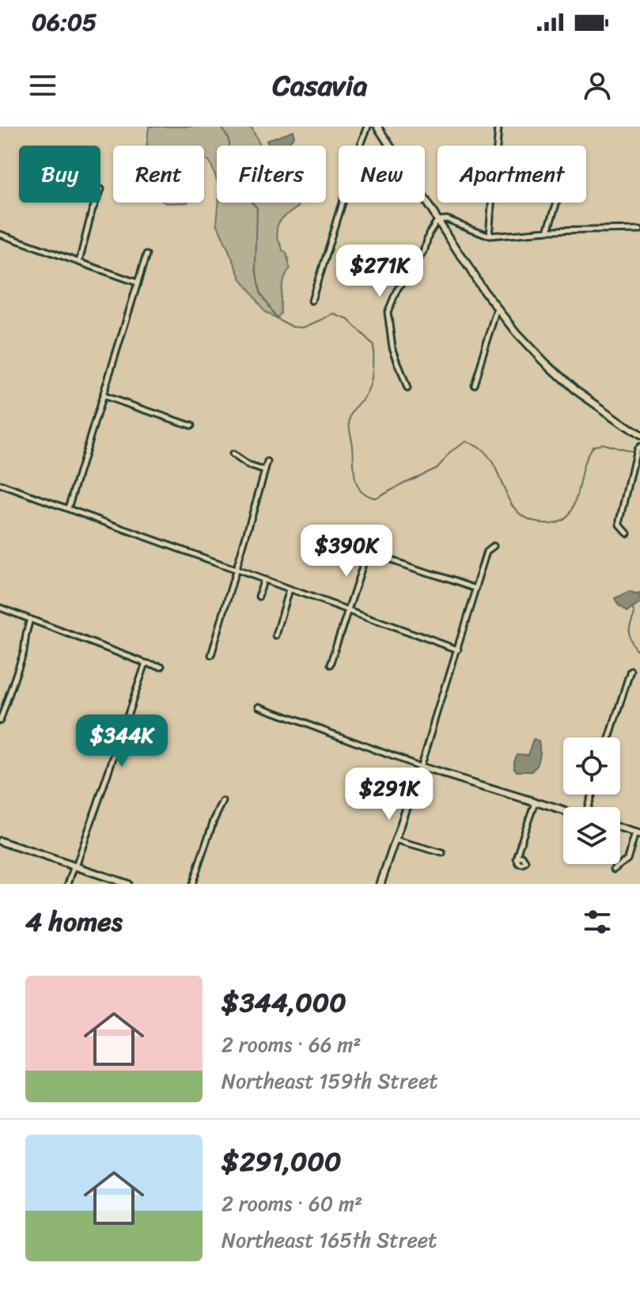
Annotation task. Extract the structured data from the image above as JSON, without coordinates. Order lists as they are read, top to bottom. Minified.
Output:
{"page":{"status":"06:05","header":"Casavia","chip":["Buy","Rent","Filters","New","Apartment"],"price":["$271K","$390K","$344K","$291K"],"heading":"4 homes","list":[{"name":"$344,000","note":"2 rooms · 66 m² · Northeast 159th Street"},{"name":"$291,000","note":"2 rooms · 60 m² · Northeast 165th Street"}]}}
